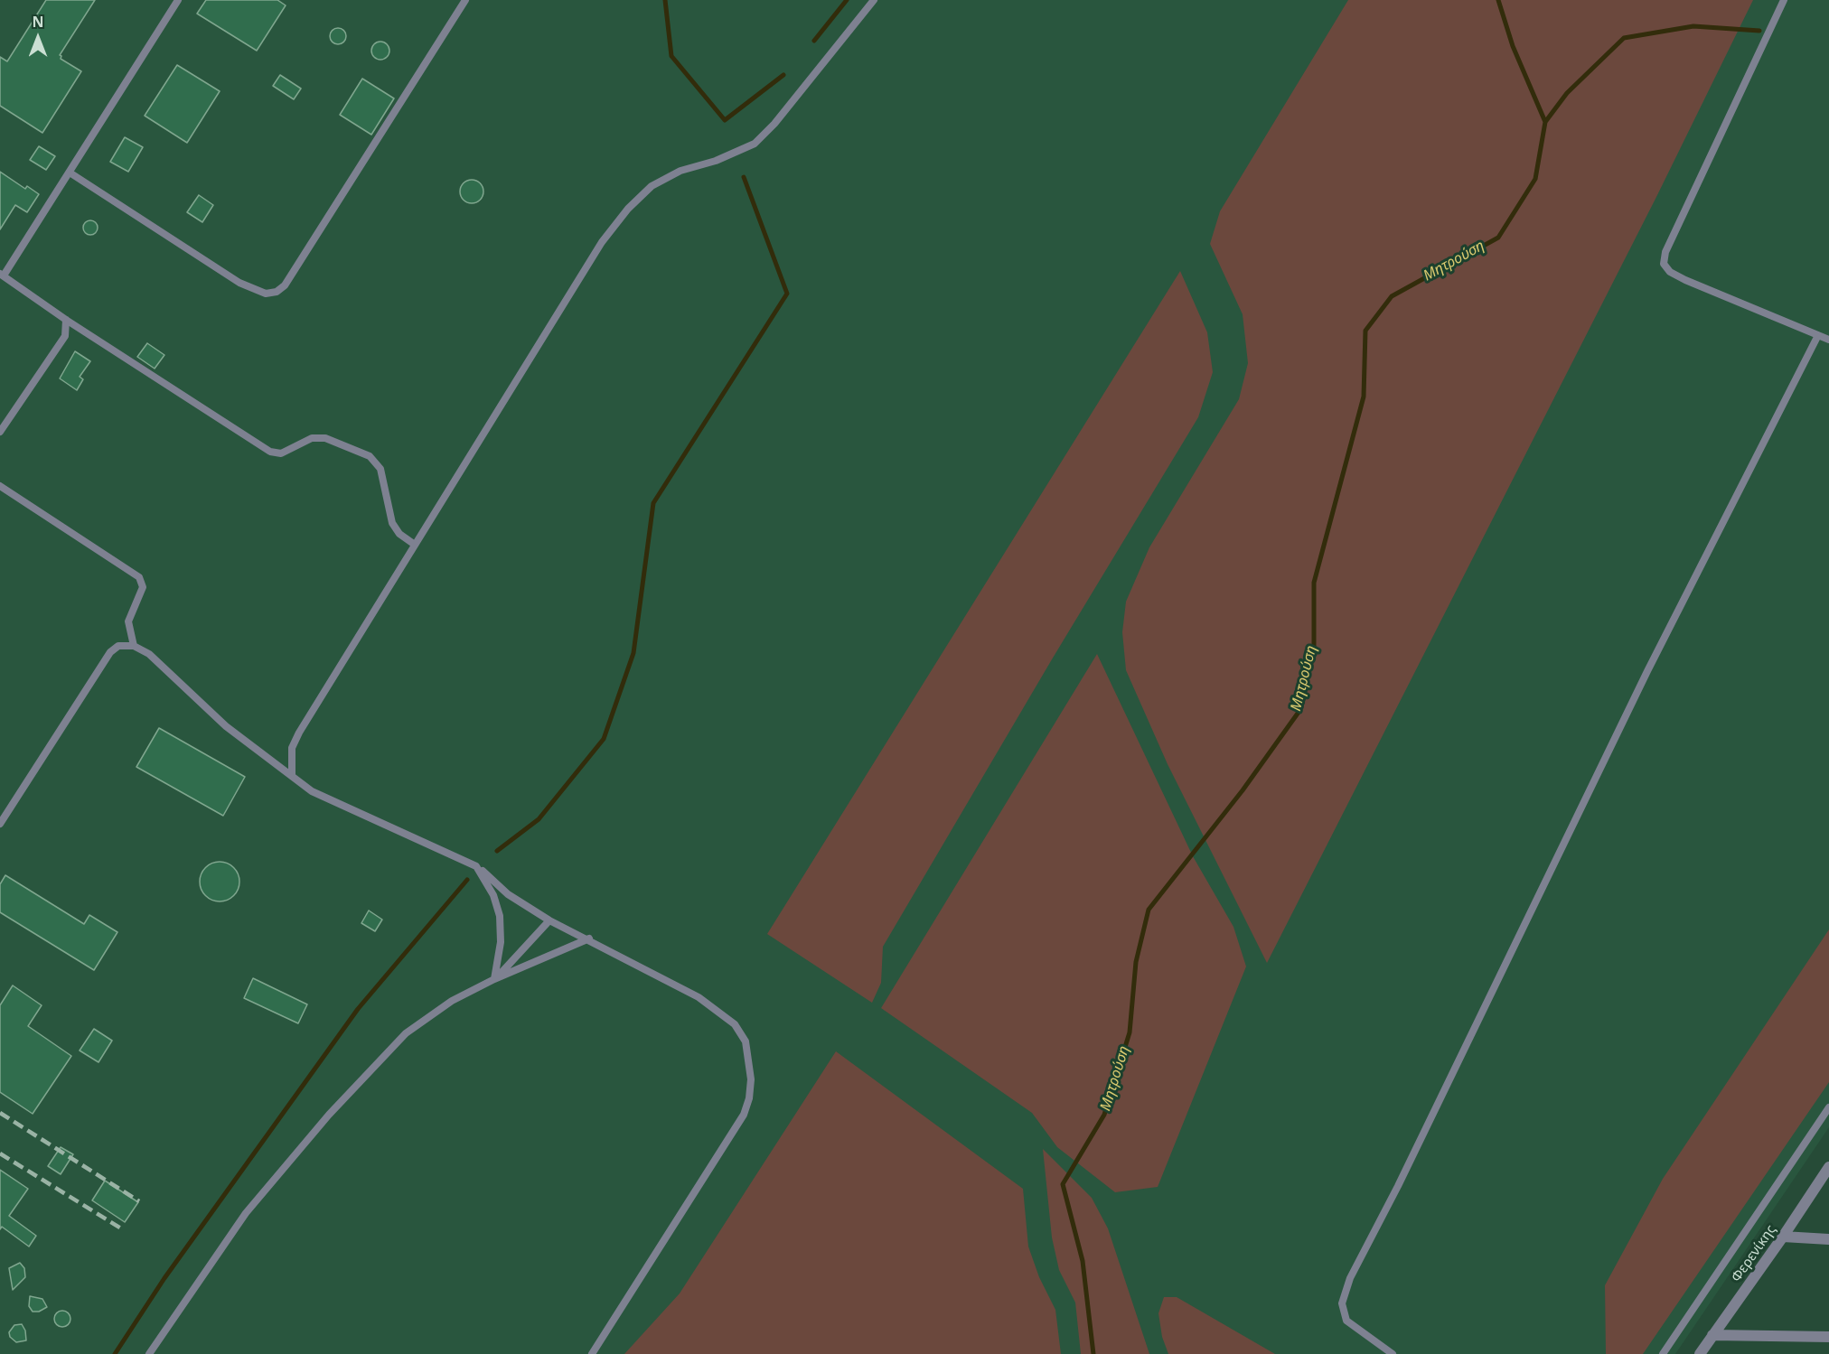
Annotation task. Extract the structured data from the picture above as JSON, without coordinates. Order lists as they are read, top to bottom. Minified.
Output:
{"streets":{"street":["Φερενίκης"]},"water":["Μητρούση"],"north":"top"}
